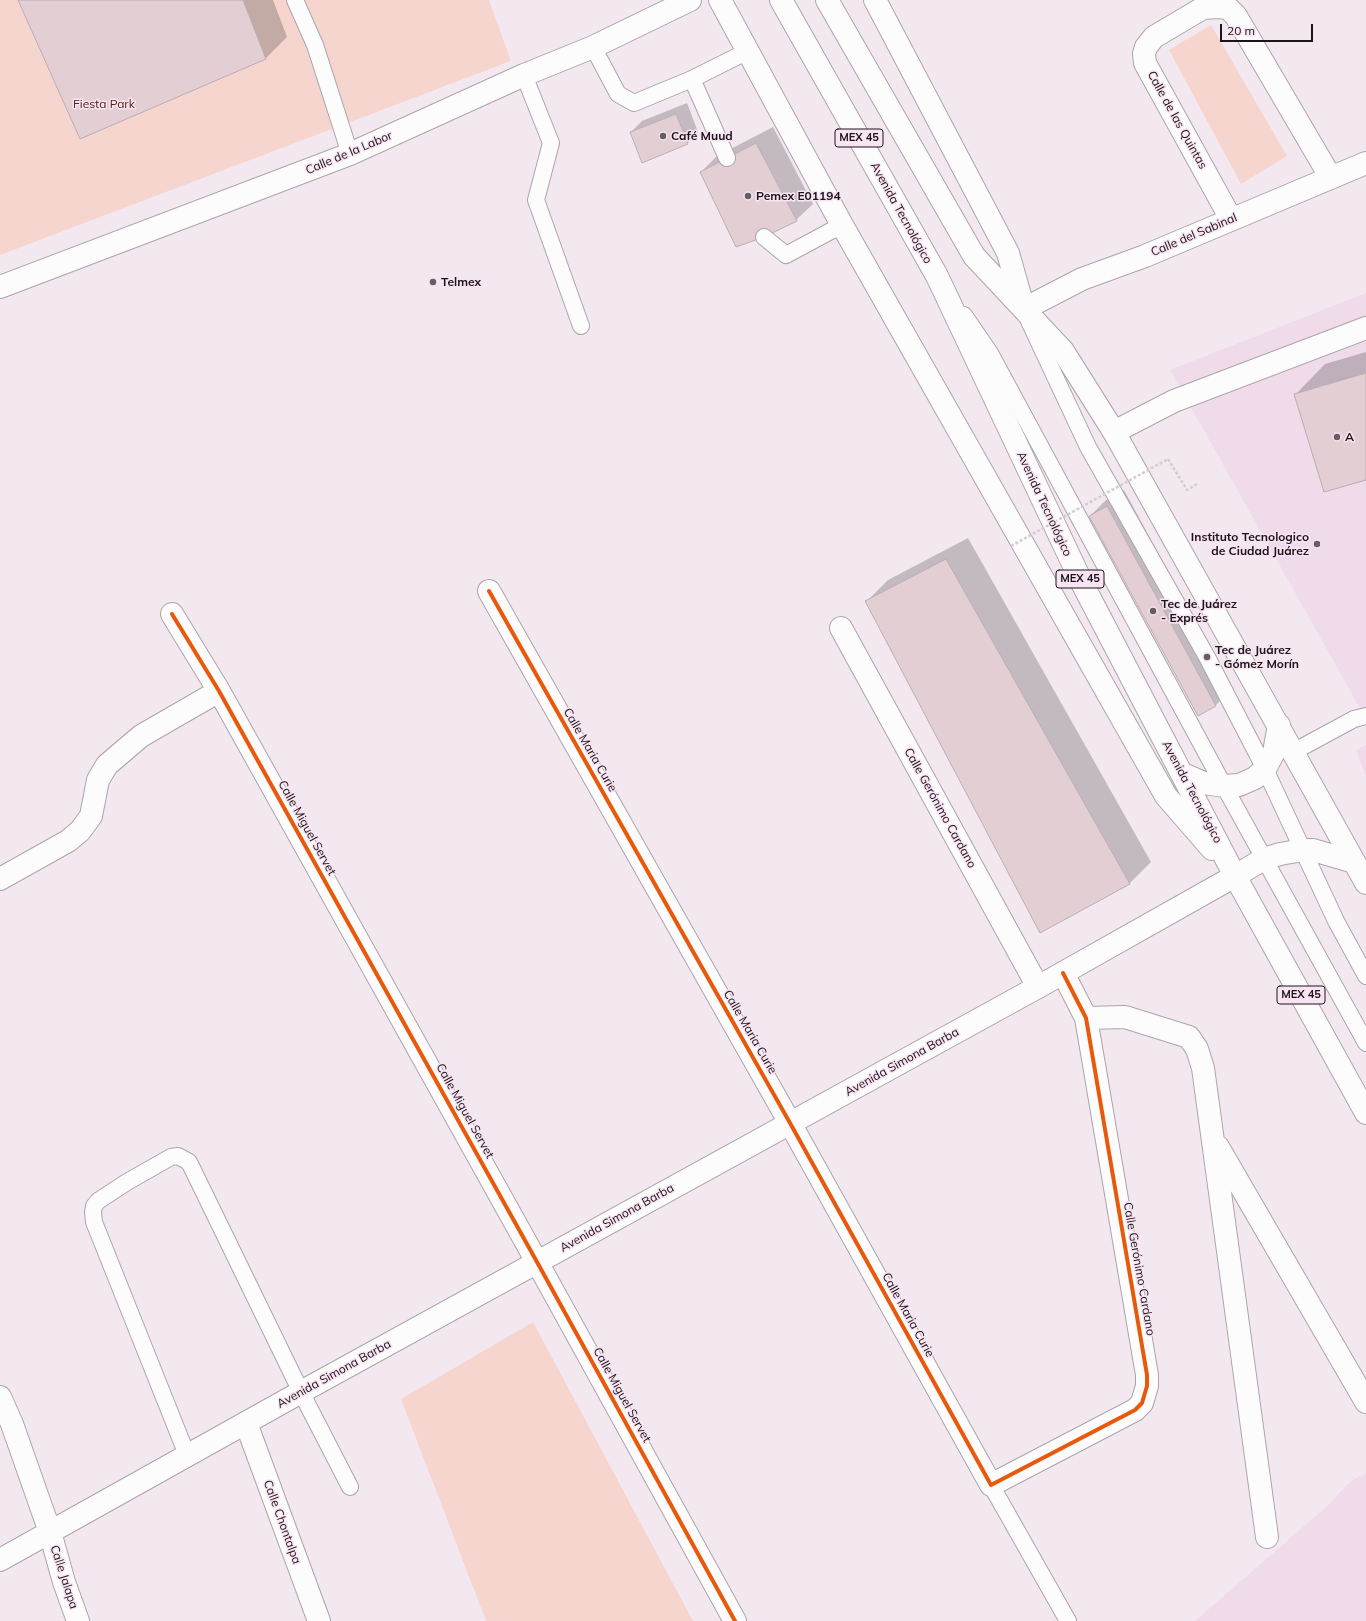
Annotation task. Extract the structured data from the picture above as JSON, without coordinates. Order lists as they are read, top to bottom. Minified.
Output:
{"streets":{"street":["Calle de las Quintas","MEX 45","Calle de la Labor","Avenida Tecnológico","Calle del Sabinal","Calle Maria Curie","Calle Gerónimo Cardano","Calle Miguel Servet","Avenida Simona Barba","Calle Chontalpa","Calle Jalapa"]},"crossings":[["Calle de las Quintas","Calle del Sabinal"],["MEX 45","Calle del Sabinal"],["MEX 45","Avenida Simona Barba"],["Avenida Tecnológico","Avenida Simona Barba"],["Calle Maria Curie","Calle Gerónimo Cardano"],["Calle Maria Curie","Avenida Simona Barba"],["Calle Gerónimo Cardano","Avenida Simona Barba"],["Calle Miguel Servet","Avenida Simona Barba"],["Avenida Simona Barba","Calle Chontalpa"],["Avenida Simona Barba","Calle Jalapa"]],"parks":["Fiesta Park"],"places":["Café Muud","Pemex E01194","Telmex","A","Instituto Tecnologico de Ciudad Juárez","Tec de Juárez - Exprés","Tec de Juárez - Gómez Morín"],"scale_bar":"20 m"}
